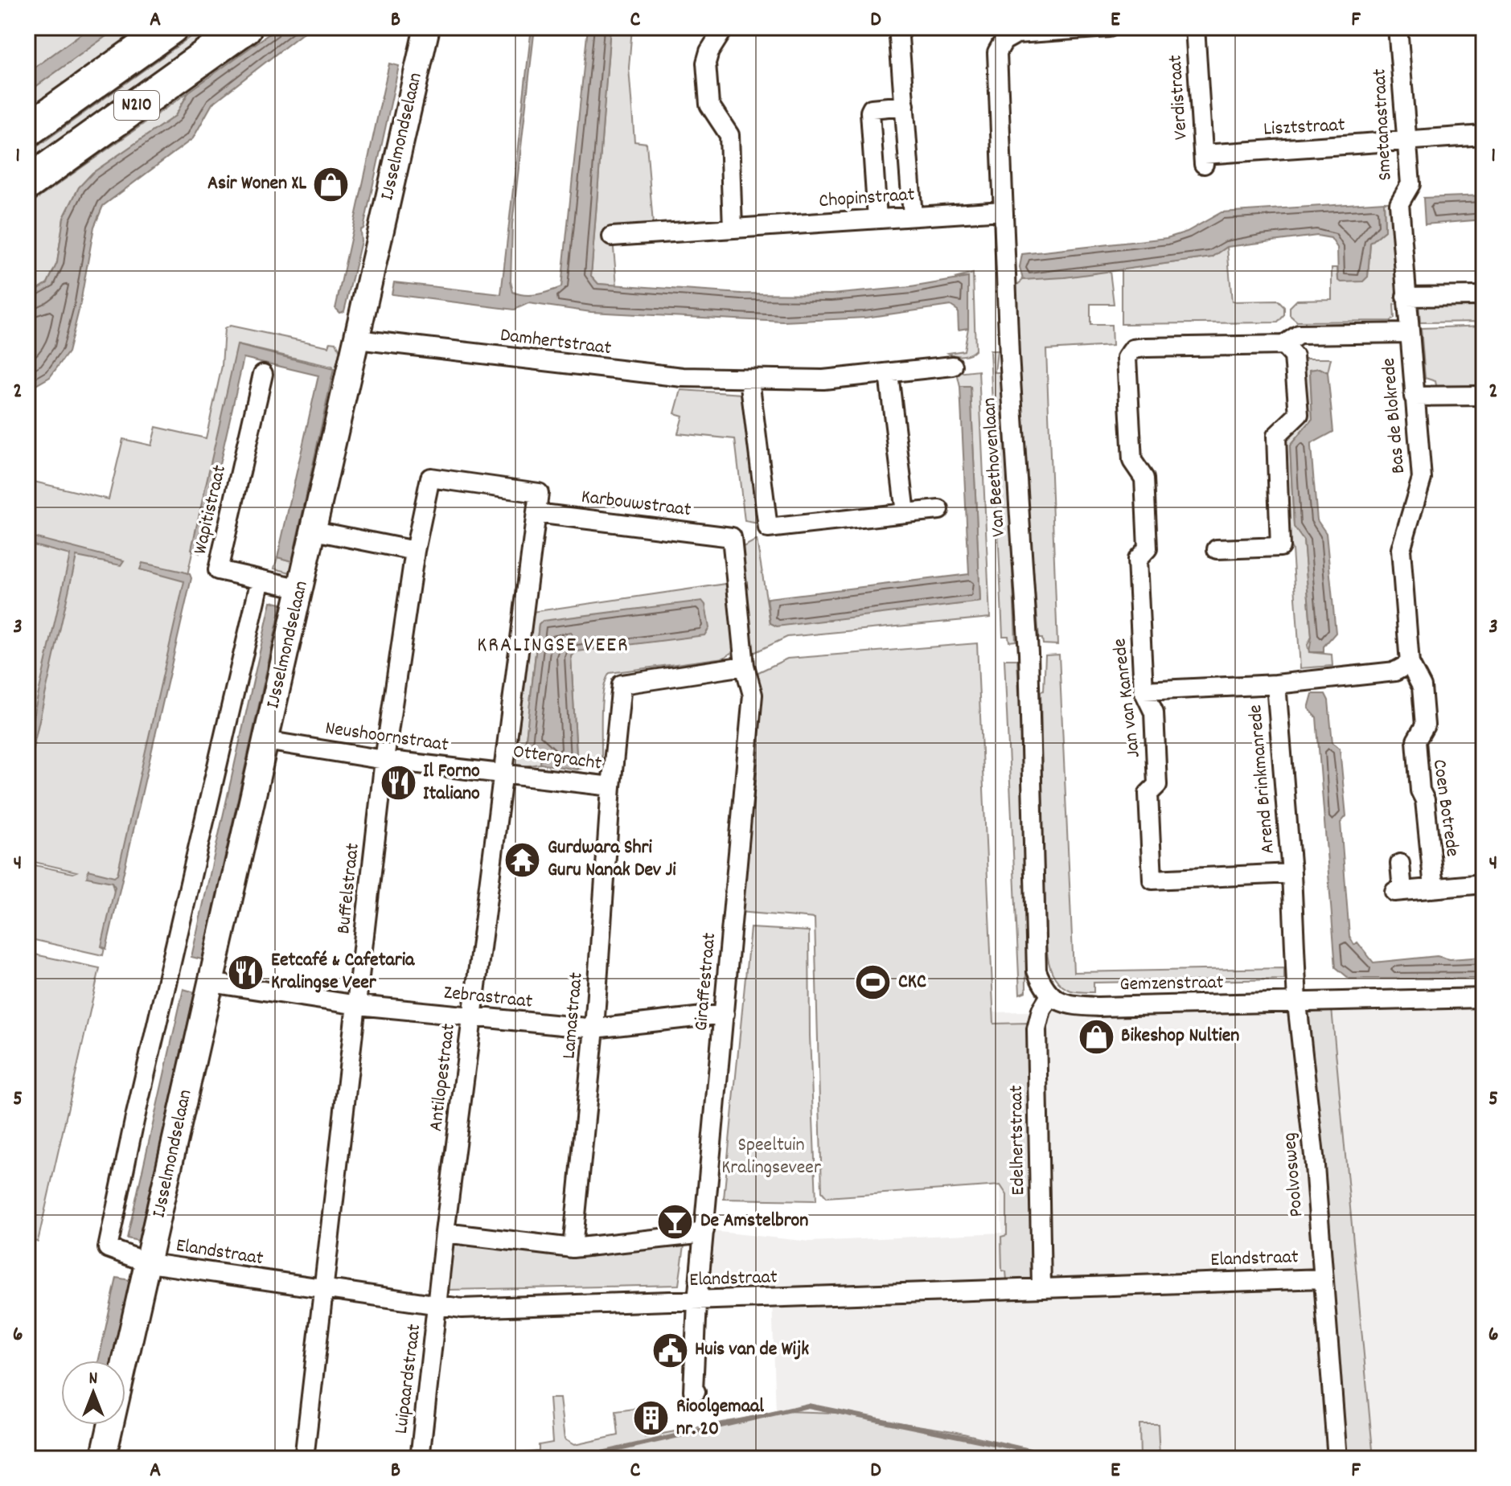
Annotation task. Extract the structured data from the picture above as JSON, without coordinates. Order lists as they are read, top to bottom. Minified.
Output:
{"streets":{"highway":["N210"],"street":["Verdistraat","Smetanastraat","Lisztstraat","IJsselmondselaan","Chopinstraat","Damhertstraat","Bas de Blokrede","Van Beethovenlaan","Karbouwstraat","Wapitistraat","Jan van Kanrede","Neushoornstraat","Ottergracht","Arend Brinkmanrede","Coen Botrede","Buffelstraat","Giraffestraat","Gemzenstraat","Zebrastraat","Lamastraat","Antilopestraat","Edelhertstraat","Poolvosweg","Elandstraat","Luipaardstraat"]},"crossings":[["Verdistraat","Lisztstraat"],["Smetanastraat","Lisztstraat"],["Smetanastraat","Bas de Blokrede"],["Smetanastraat","Jan van Kanrede"],["IJsselmondselaan","Damhertstraat"],["IJsselmondselaan","Wapitistraat"],["IJsselmondselaan","Neushoornstraat"],["IJsselmondselaan","Zebrastraat"],["IJsselmondselaan","Elandstraat"],["Chopinstraat","Van Beethovenlaan"],["Bas de Blokrede","Jan van Kanrede"],["Bas de Blokrede","Coen Botrede"],["Van Beethovenlaan","Gemzenstraat"],["Van Beethovenlaan","Edelhertstraat"],["Karbouwstraat","Ottergracht"],["Karbouwstraat","Buffelstraat"],["Karbouwstraat","Giraffestraat"],["Jan van Kanrede","Arend Brinkmanrede"],["Neushoornstraat","Ottergracht"],["Neushoornstraat","Buffelstraat"],["Neushoornstraat","Antilopestraat"],["Ottergracht","Buffelstraat"],["Ottergracht","Giraffestraat"],["Ottergracht","Lamastraat"],["Ottergracht","Antilopestraat"],["Arend Brinkmanrede","Gemzenstraat"],["Arend Brinkmanrede","Poolvosweg"],["Buffelstraat","Zebrastraat"],["Buffelstraat","Elandstraat"],["Giraffestraat","Zebrastraat"],["Giraffestraat","Elandstraat"],["Gemzenstraat","Edelhertstraat"],["Gemzenstraat","Poolvosweg"],["Zebrastraat","Lamastraat"],["Zebrastraat","Antilopestraat"],["Antilopestraat","Elandstraat"],["Antilopestraat","Luipaardstraat"],["Edelhertstraat","Elandstraat"],["Poolvosweg","Elandstraat"],["Elandstraat","Luipaardstraat"]],"districts":["KRALINGSE VEER"],"parks":["Speeltuin Kralingseveer"],"places":{"shop":["Asir Wonen XL","Bikeshop Nultien"],"restaurant":["Il Forno Italiano","Eetcafé & Cafetaria Kralingse Veer"],"temple":["Gurdwara Shri Guru Nanak Dev Ji"],"sports":["CKC"],"bar":["De Amstelbron"],"public building":["Huis van de Wijk"],"building":["Rioolgemaal nr. 20"]},"north":"top","grid":{"columns":["A","B","C","D","E","F"],"rows":["1","2","3","4","5","6"]}}
